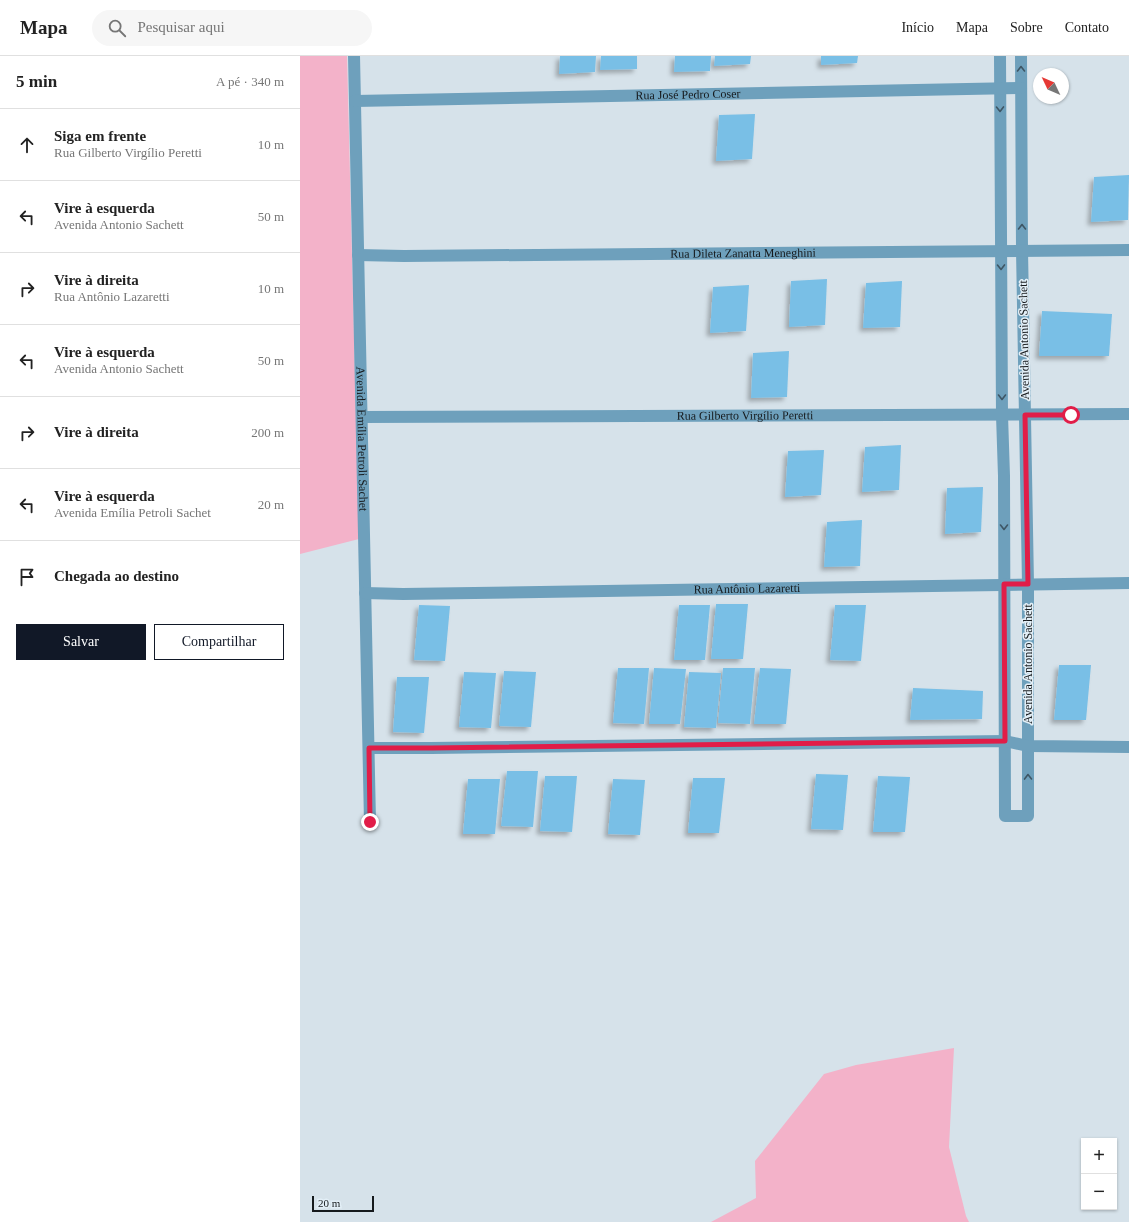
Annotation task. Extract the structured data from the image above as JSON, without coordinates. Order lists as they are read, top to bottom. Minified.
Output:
{"streets":{"street":["Rua José Pedro Coser","Rua Dileta Zanatta Meneghini","Avenida Antonio Sachett","Rua Gilberto Virgílio Peretti","Avenida Emília Petroli Sachet","Rua Antônio Lazaretti"]},"crossings":[["Rua José Pedro Coser","Avenida Antonio Sachett"],["Rua José Pedro Coser","Avenida Emília Petroli Sachet"],["Rua Dileta Zanatta Meneghini","Avenida Antonio Sachett"],["Rua Dileta Zanatta Meneghini","Avenida Emília Petroli Sachet"],["Avenida Antonio Sachett","Rua Gilberto Virgílio Peretti"],["Avenida Antonio Sachett","Rua Antônio Lazaretti"],["Rua Gilberto Virgílio Peretti","Avenida Emília Petroli Sachet"],["Avenida Emília Petroli Sachet","Rua Antônio Lazaretti"]],"scale_bar":"20 m","north":"top left","page":{"header":"Mapa","search":"Pesquisar aqui","nav":["Início","Mapa","Sobre","Contato"],"heading":["5 min","A pé · 340 m"],"list":[["Siga em frente","Rua Gilberto Virgílio Peretti","10 m"],["Vire à esquerda","Avenida Antonio Sachett","50 m"],["Vire à direita","Rua Antônio Lazaretti","10 m"],["Vire à esquerda","Avenida Antonio Sachett","50 m"],["Vire à direita","200 m"],["Vire à esquerda","Avenida Emília Petroli Sachet","20 m"],"Chegada ao destino"],"buttons":["Salvar","Compartilhar"],"map_buttons":["+","−"],"scale":"20 m"}}
